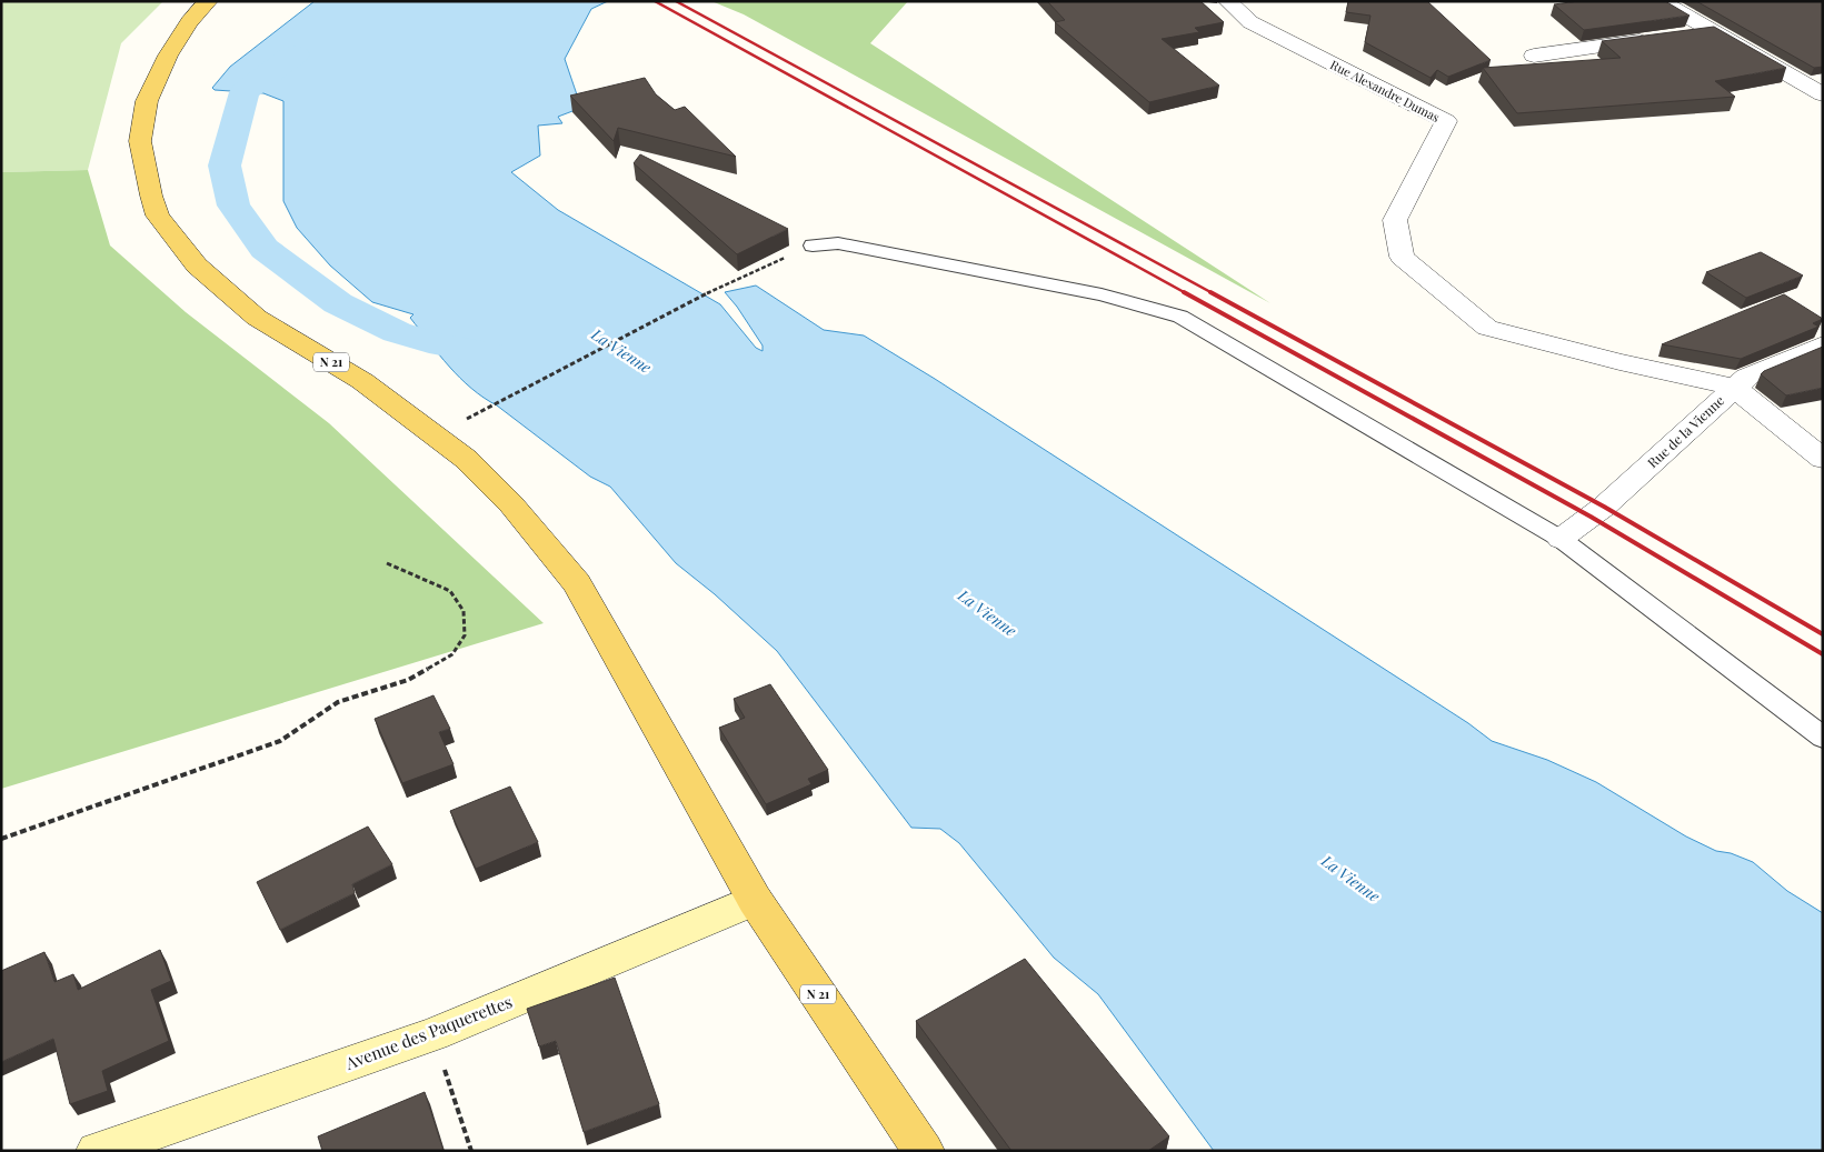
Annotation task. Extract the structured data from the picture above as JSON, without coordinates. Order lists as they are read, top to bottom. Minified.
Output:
{"streets":{"main road":["N 21","Avenue des Paquerettes"],"street":["Rue Alexandre Dumas","Rue de la Vienne"]},"crossings":[["Rue Alexandre Dumas","Rue de la Vienne"],["N 21","Avenue des Paquerettes"]],"water":["La Vienne"]}
